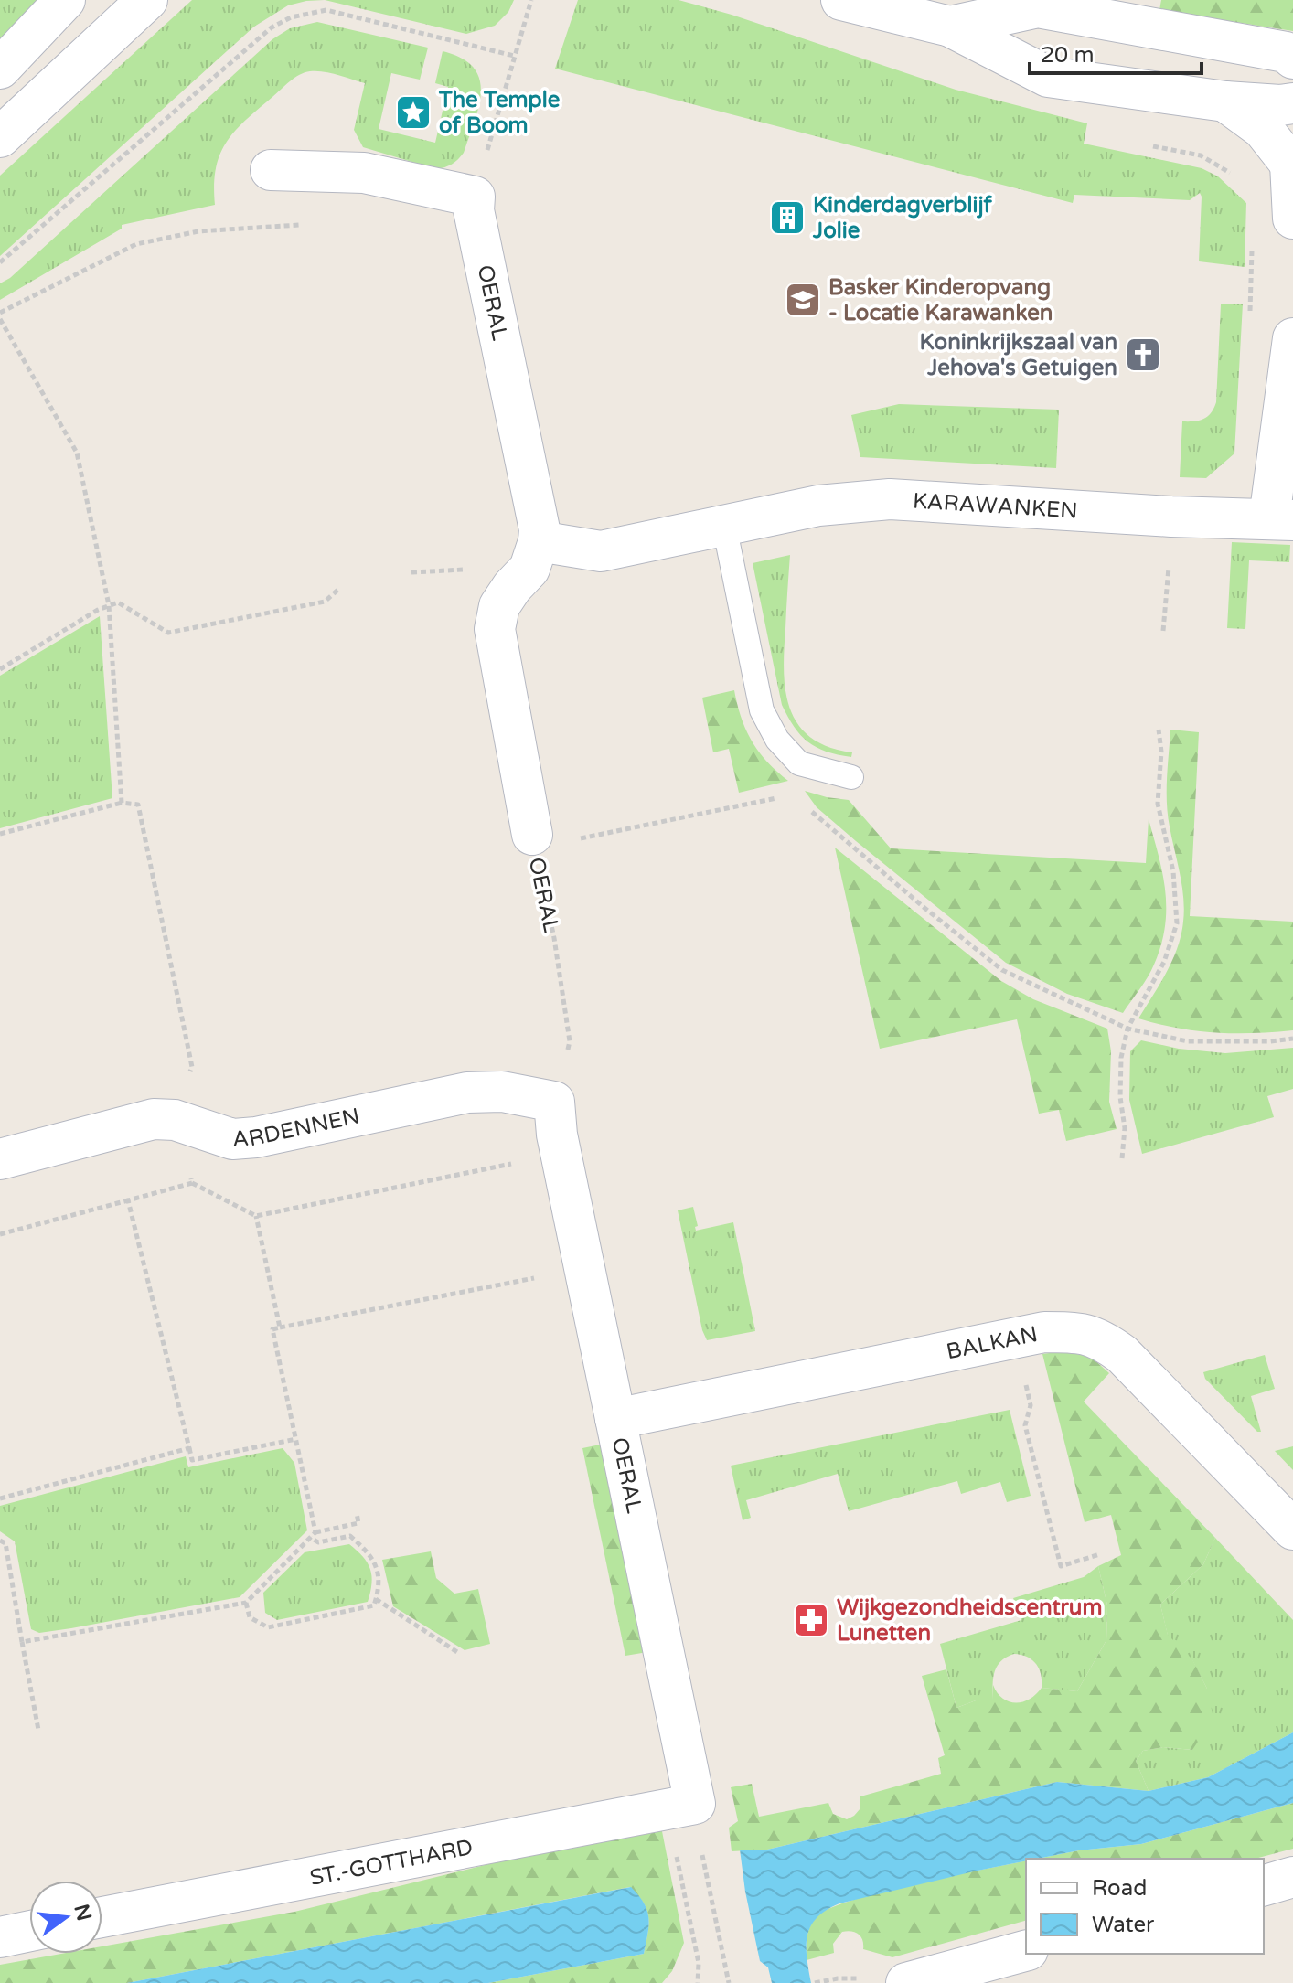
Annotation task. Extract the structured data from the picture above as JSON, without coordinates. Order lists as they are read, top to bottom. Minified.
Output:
{"streets":{"street":["OERAL","KARAWANKEN","ARDENNEN","BALKAN","ST.-GOTTHARD"]},"crossings":[["OERAL","KARAWANKEN"],["OERAL","ARDENNEN"],["OERAL","BALKAN"],["OERAL","ST.-GOTTHARD"]],"places":{"place":["The Temple of Boom"],"building":["Kinderdagverblijf Jolie"],"school or university":["Basker Kinderopvang - Locatie Karawanken"],"church":["Koninkrijkszaal van Jehova's Getuigen"],"pharmacy":["Wijkgezondheidscentrum Lunetten"]},"legend":["Road","Water"],"scale_bar":"20 m","north":"right"}
